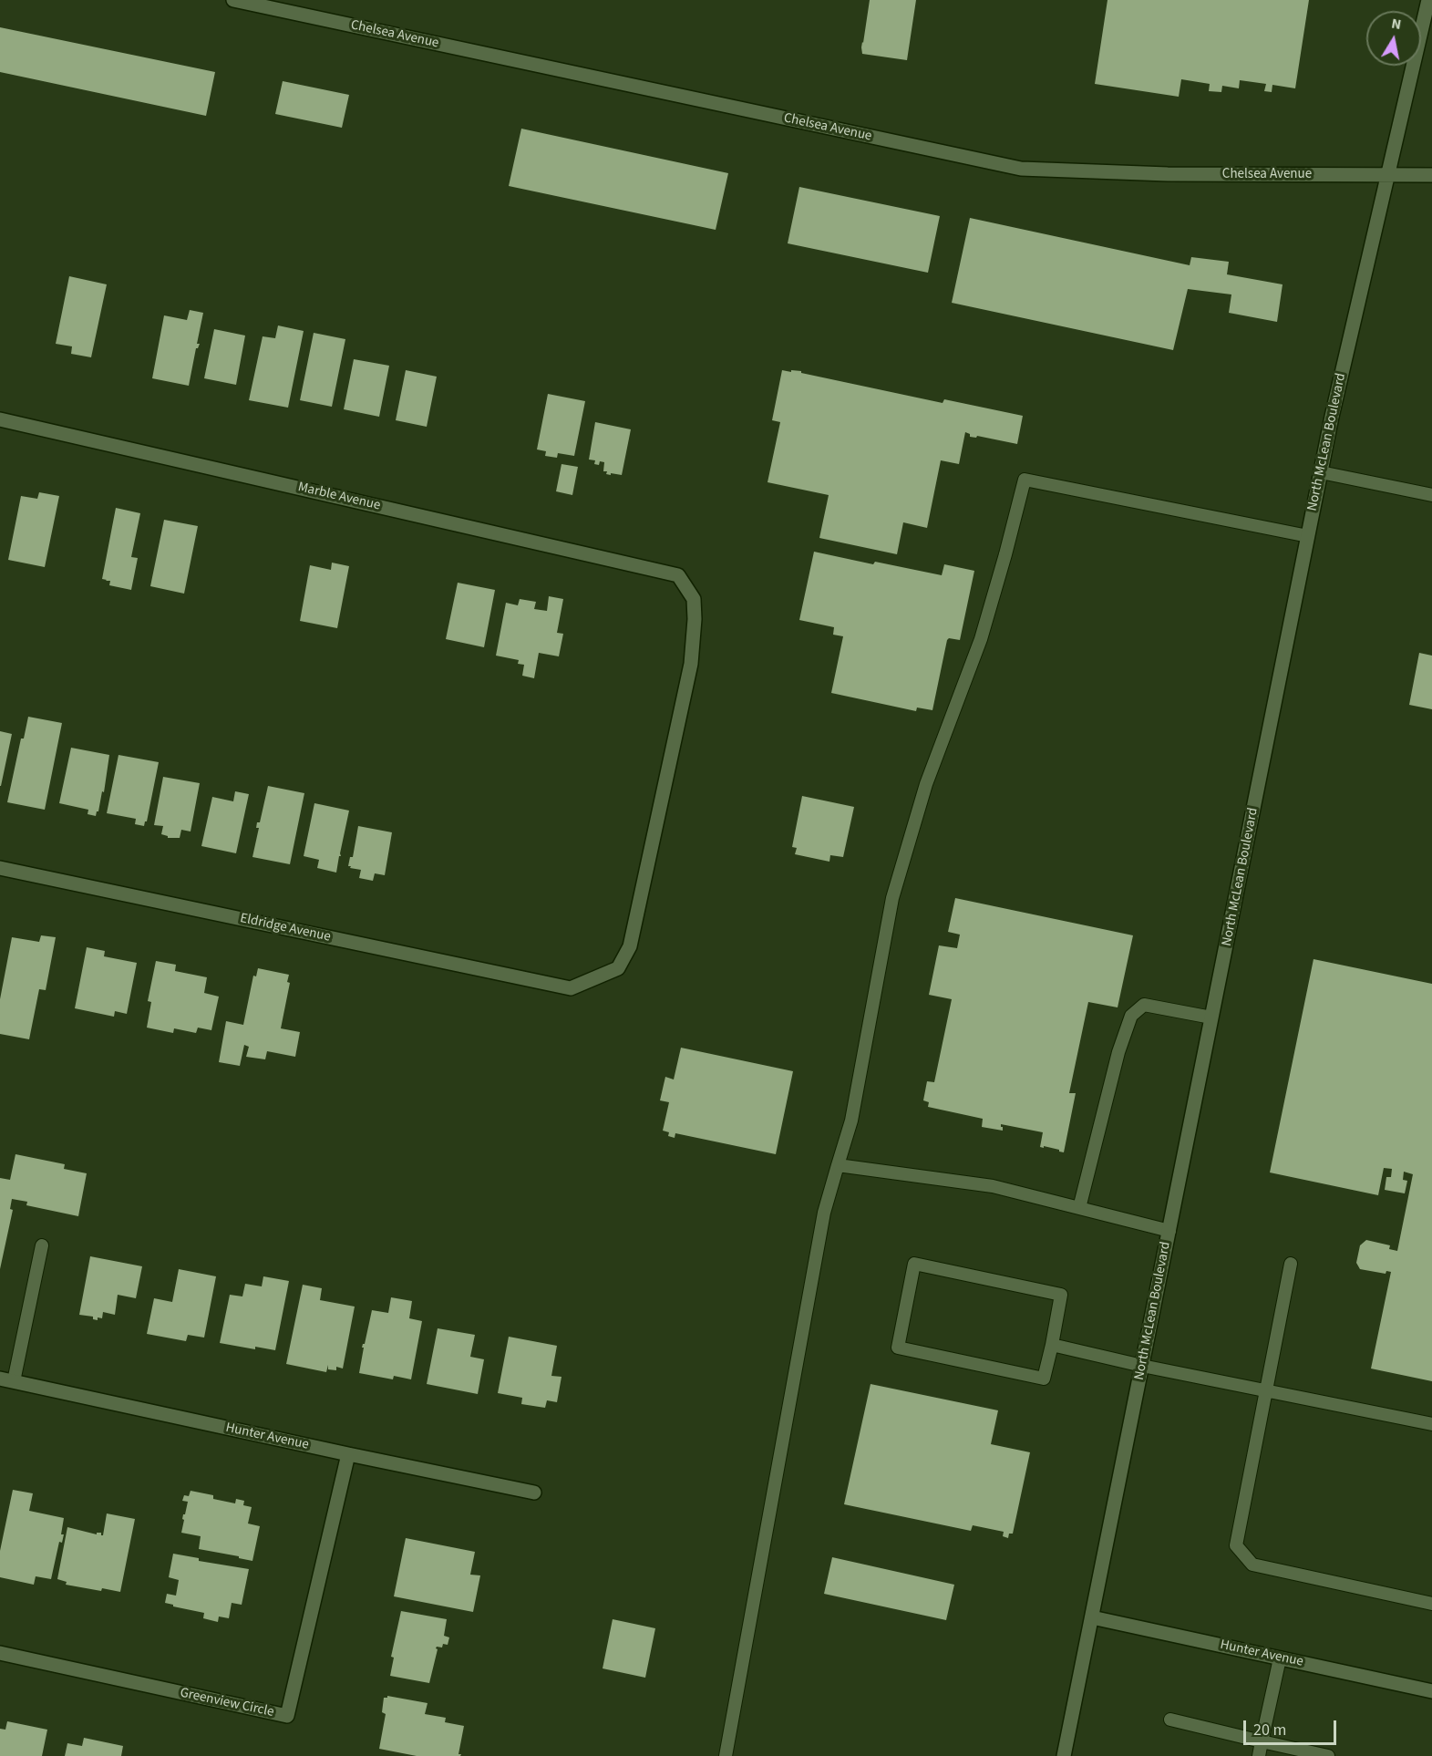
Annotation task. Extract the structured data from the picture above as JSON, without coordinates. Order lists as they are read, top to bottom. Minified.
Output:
{"streets":{"street":["Chelsea Avenue","North McLean Boulevard","Marble Avenue","Eldridge Avenue","Hunter Avenue","Greenview Circle"]},"crossings":[["Chelsea Avenue","North McLean Boulevard"],["North McLean Boulevard","Hunter Avenue"],["Marble Avenue","Eldridge Avenue"],["Hunter Avenue","Greenview Circle"]],"scale_bar":"20 m","north":"top"}
